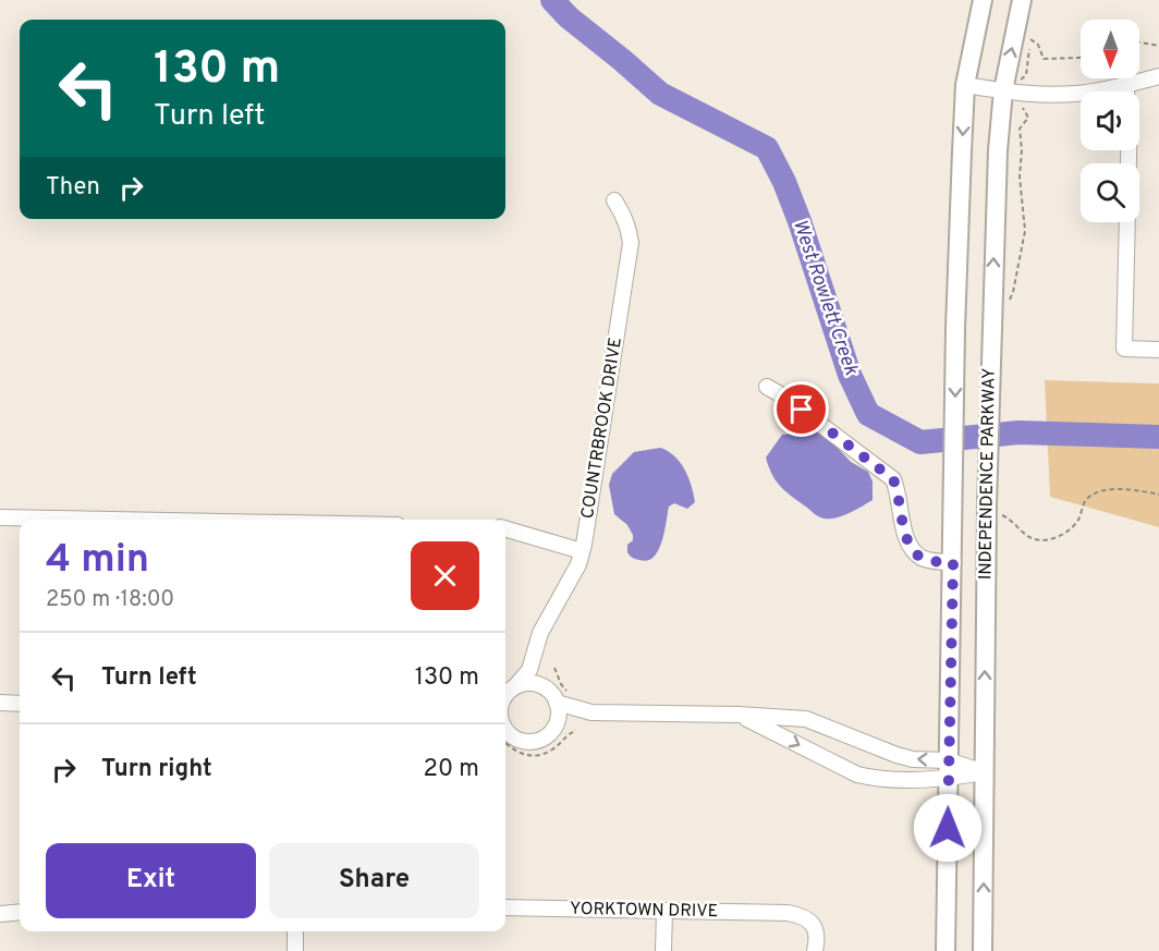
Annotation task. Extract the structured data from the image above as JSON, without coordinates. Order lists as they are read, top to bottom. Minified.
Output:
{"streets":{"main road":["INDEPENDENCE PARKWAY"],"street":["COUNTRBROOK DRIVE","YORKTOWN DRIVE"]},"water":["West Rowlett Creek"],"north":"bottom","page":{"turn":["130 m","Turn left"],"then":"Then","heading":["4 min","250 m · 18:00"],"list":[{"name":"Turn left","value":"130 m"},{"name":"Turn right","value":"20 m"}],"buttons":["Exit","Share"]}}
